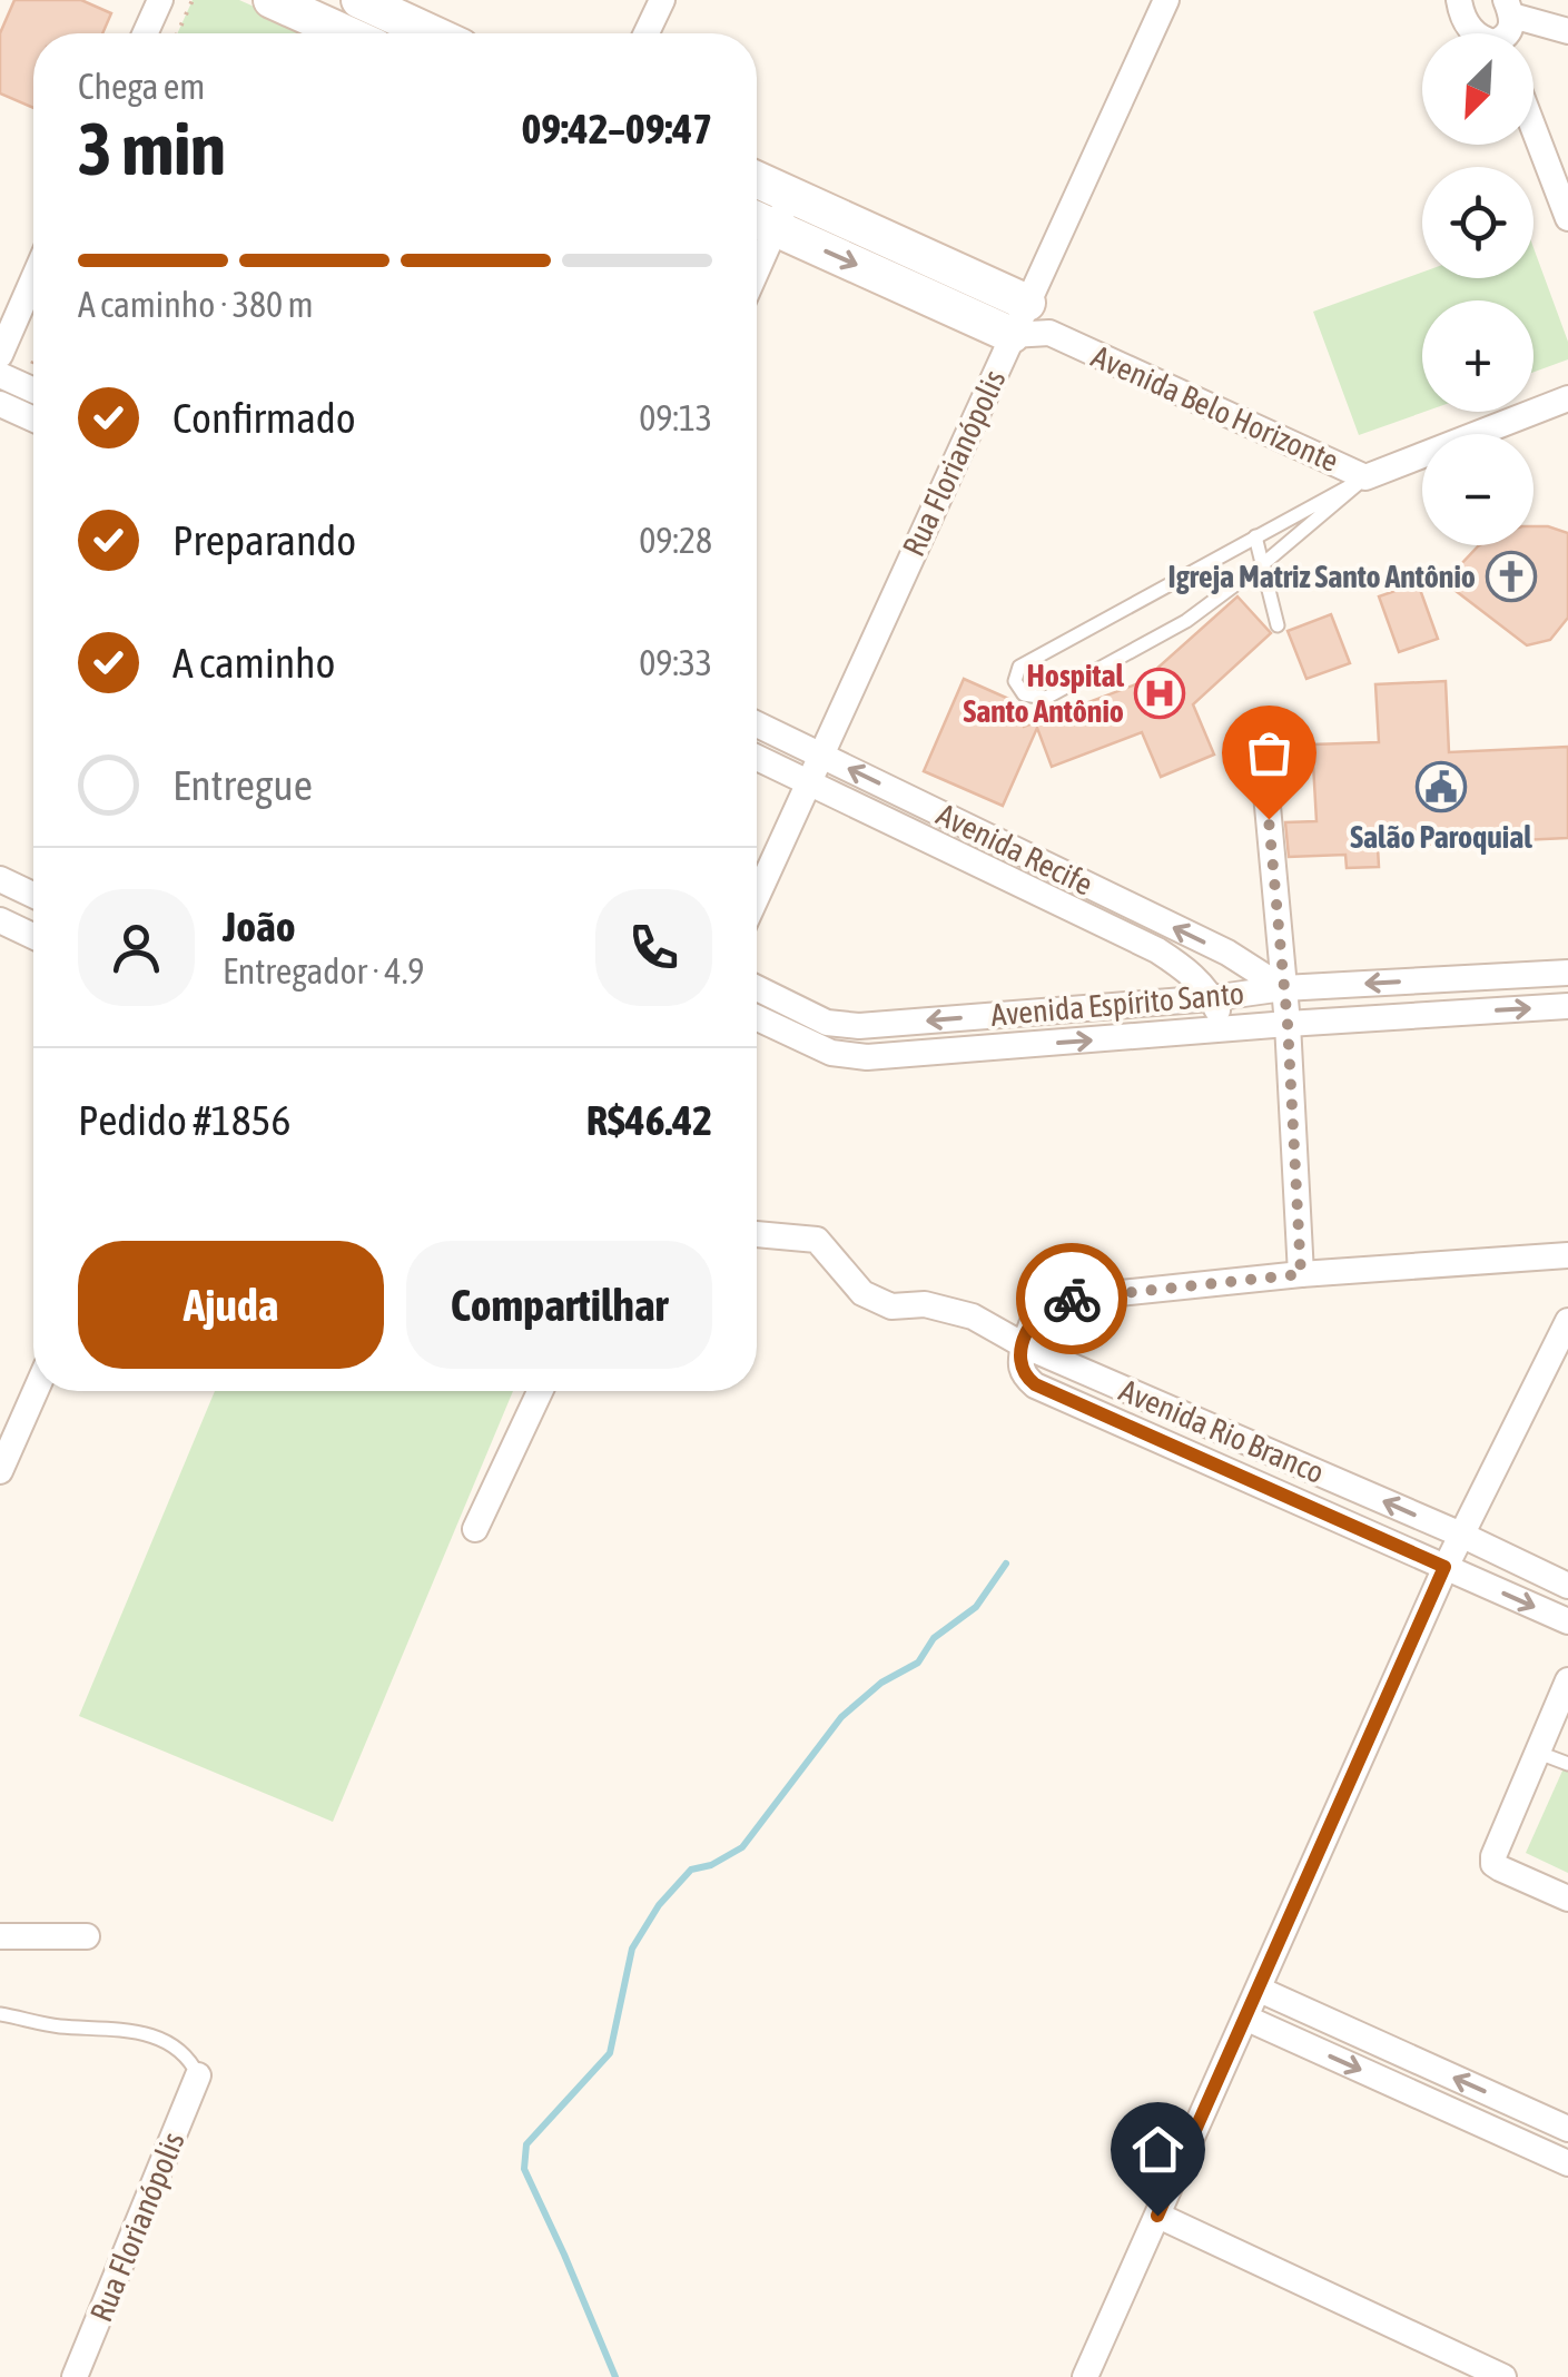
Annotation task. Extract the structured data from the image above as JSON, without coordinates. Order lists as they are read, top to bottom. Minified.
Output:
{"streets":{"street":["Avenida Belo Horizonte","Rua Florianópolis","Avenida Recife","Avenida Espírito Santo","Avenida Rio Branco"]},"crossings":[["Avenida Belo Horizonte","Rua Florianópolis"],["Rua Florianópolis","Avenida Recife"],["Avenida Recife","Avenida Espírito Santo"]],"places":{"church":["Igreja Matriz Santo Antônio"],"hospital":["Hospital Santo Antônio"],"public building":["Salão Paroquial"]},"north":"bottom left","page":{"map_buttons":["+","−"],"heading":["3 min","Chega em","09:42–09:47"],"panel":["João","Entregador · 4.9","Pedido #1856","R$46.42"],"bar":"A caminho · 380 m","list":[["Confirmado","09:13"],["Preparando","09:28"],["A caminho","09:33"],"Entregue"],"buttons":["Ajuda","Compartilhar"]}}
